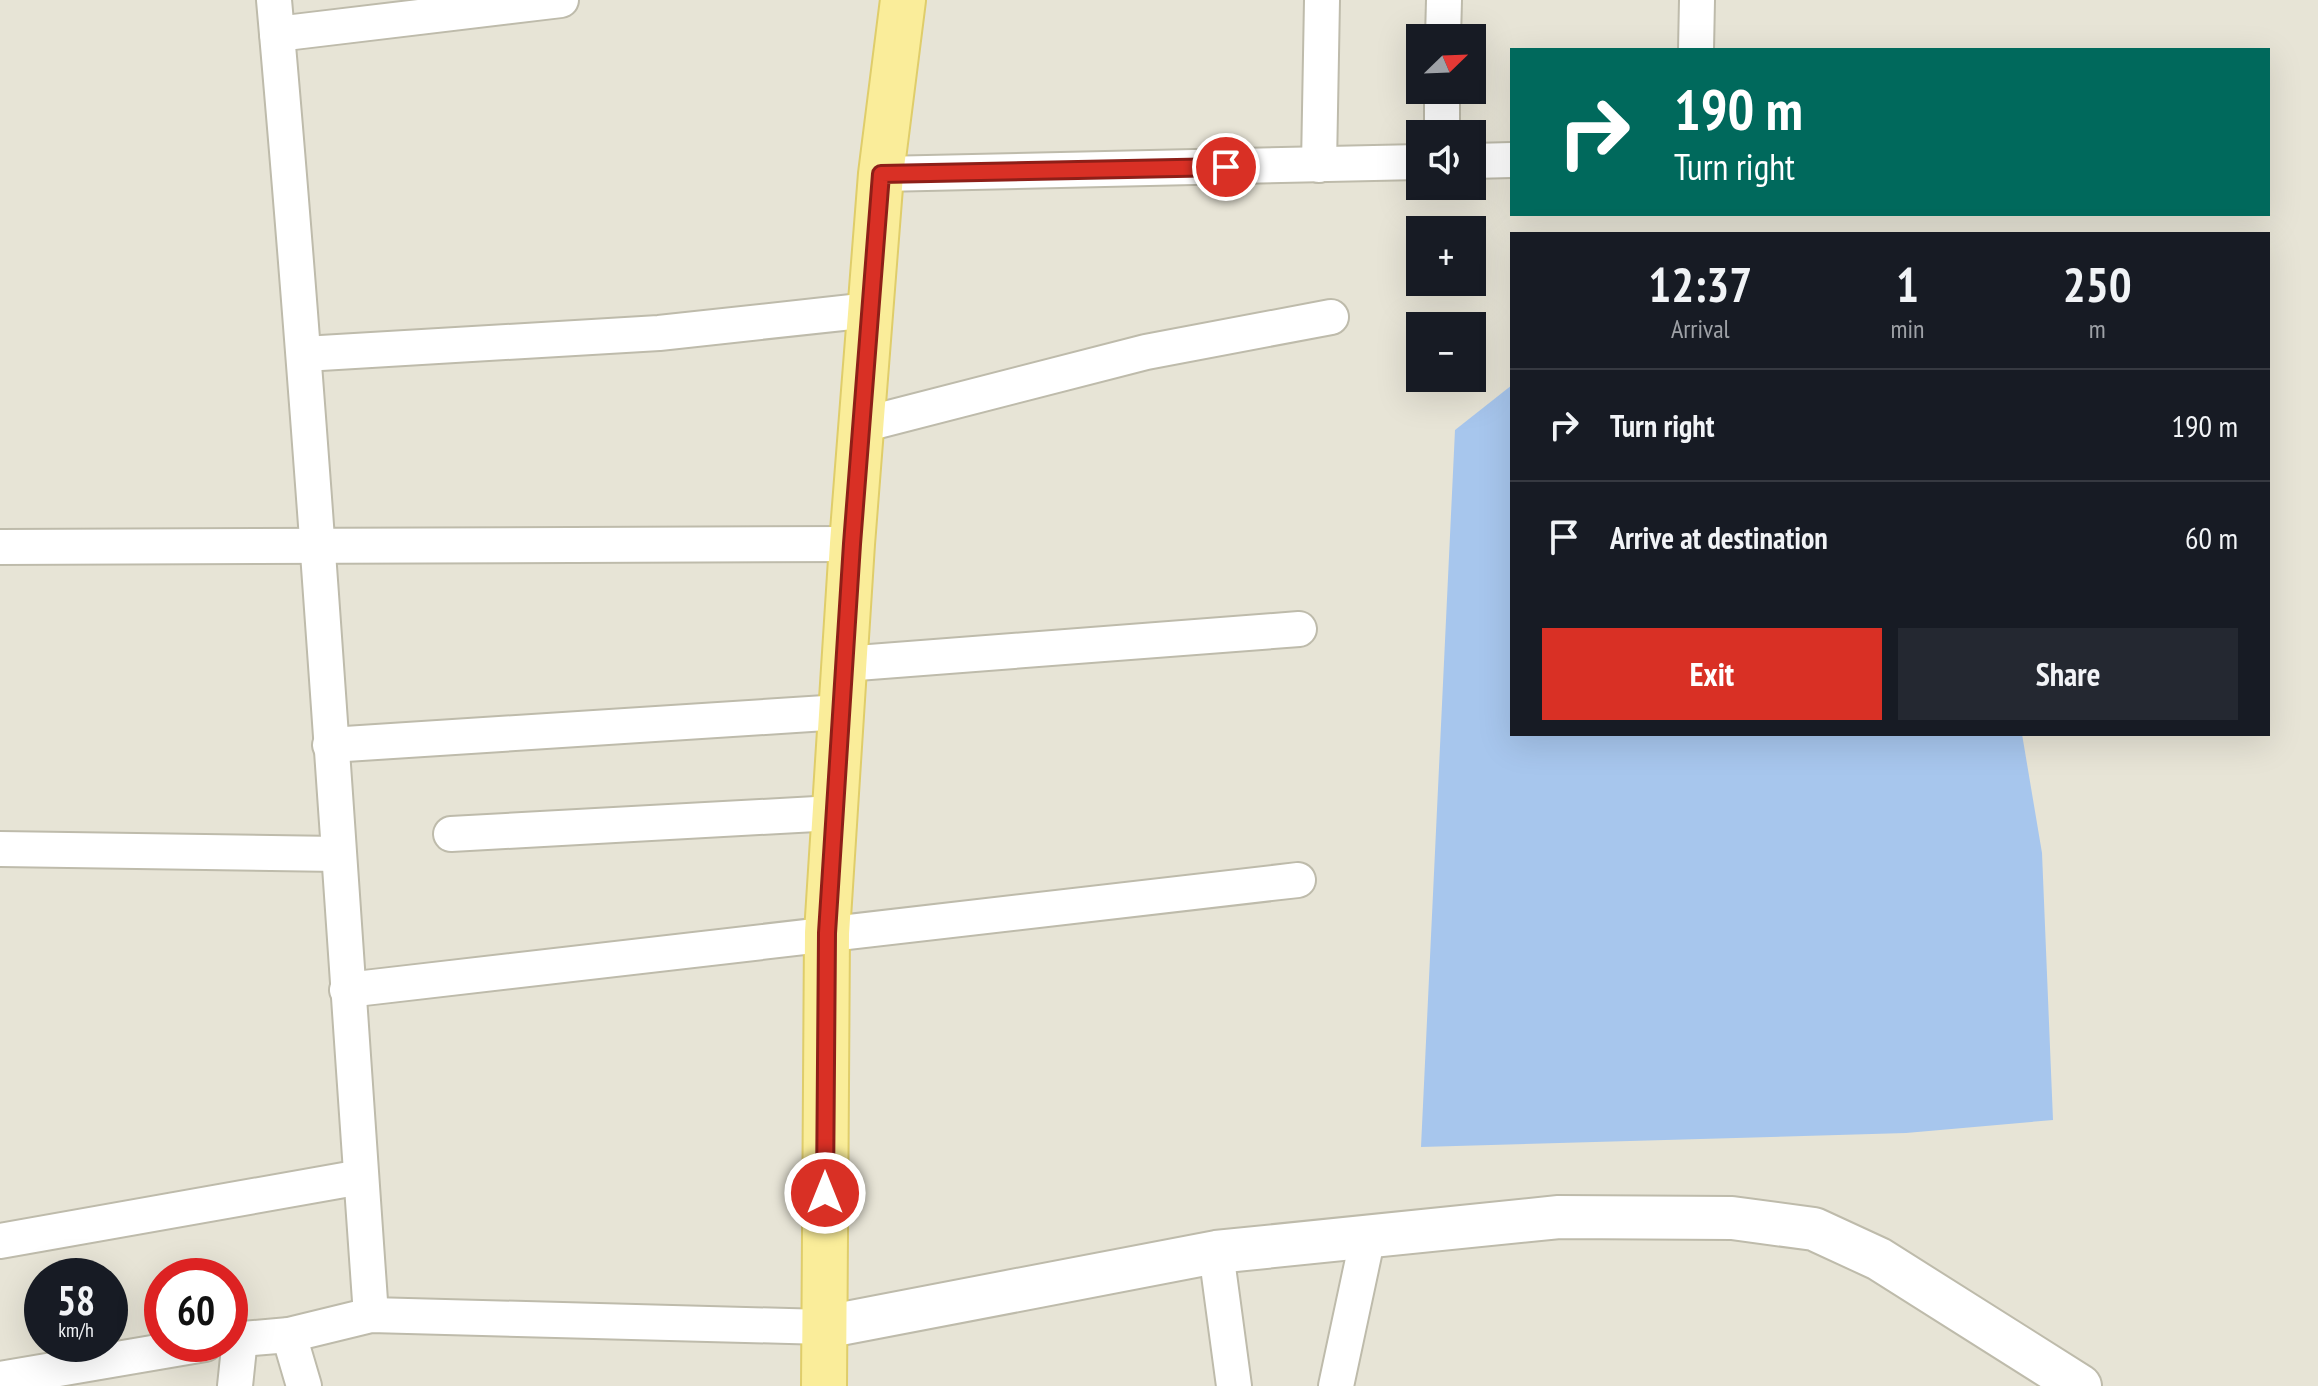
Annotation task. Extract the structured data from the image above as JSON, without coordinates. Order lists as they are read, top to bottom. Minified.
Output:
{"north":"top right","page":{"map_buttons":["+","−"],"turn":["190 m","Turn right"],"eta":["12:37","Arrival","1","min","250","m"],"list":[{"name":"Turn right","value":"190 m"},{"name":"Arrive at destination","value":"60 m"}],"buttons":["Exit","Share"],"speed":"58 km/h","limit":"60"}}
